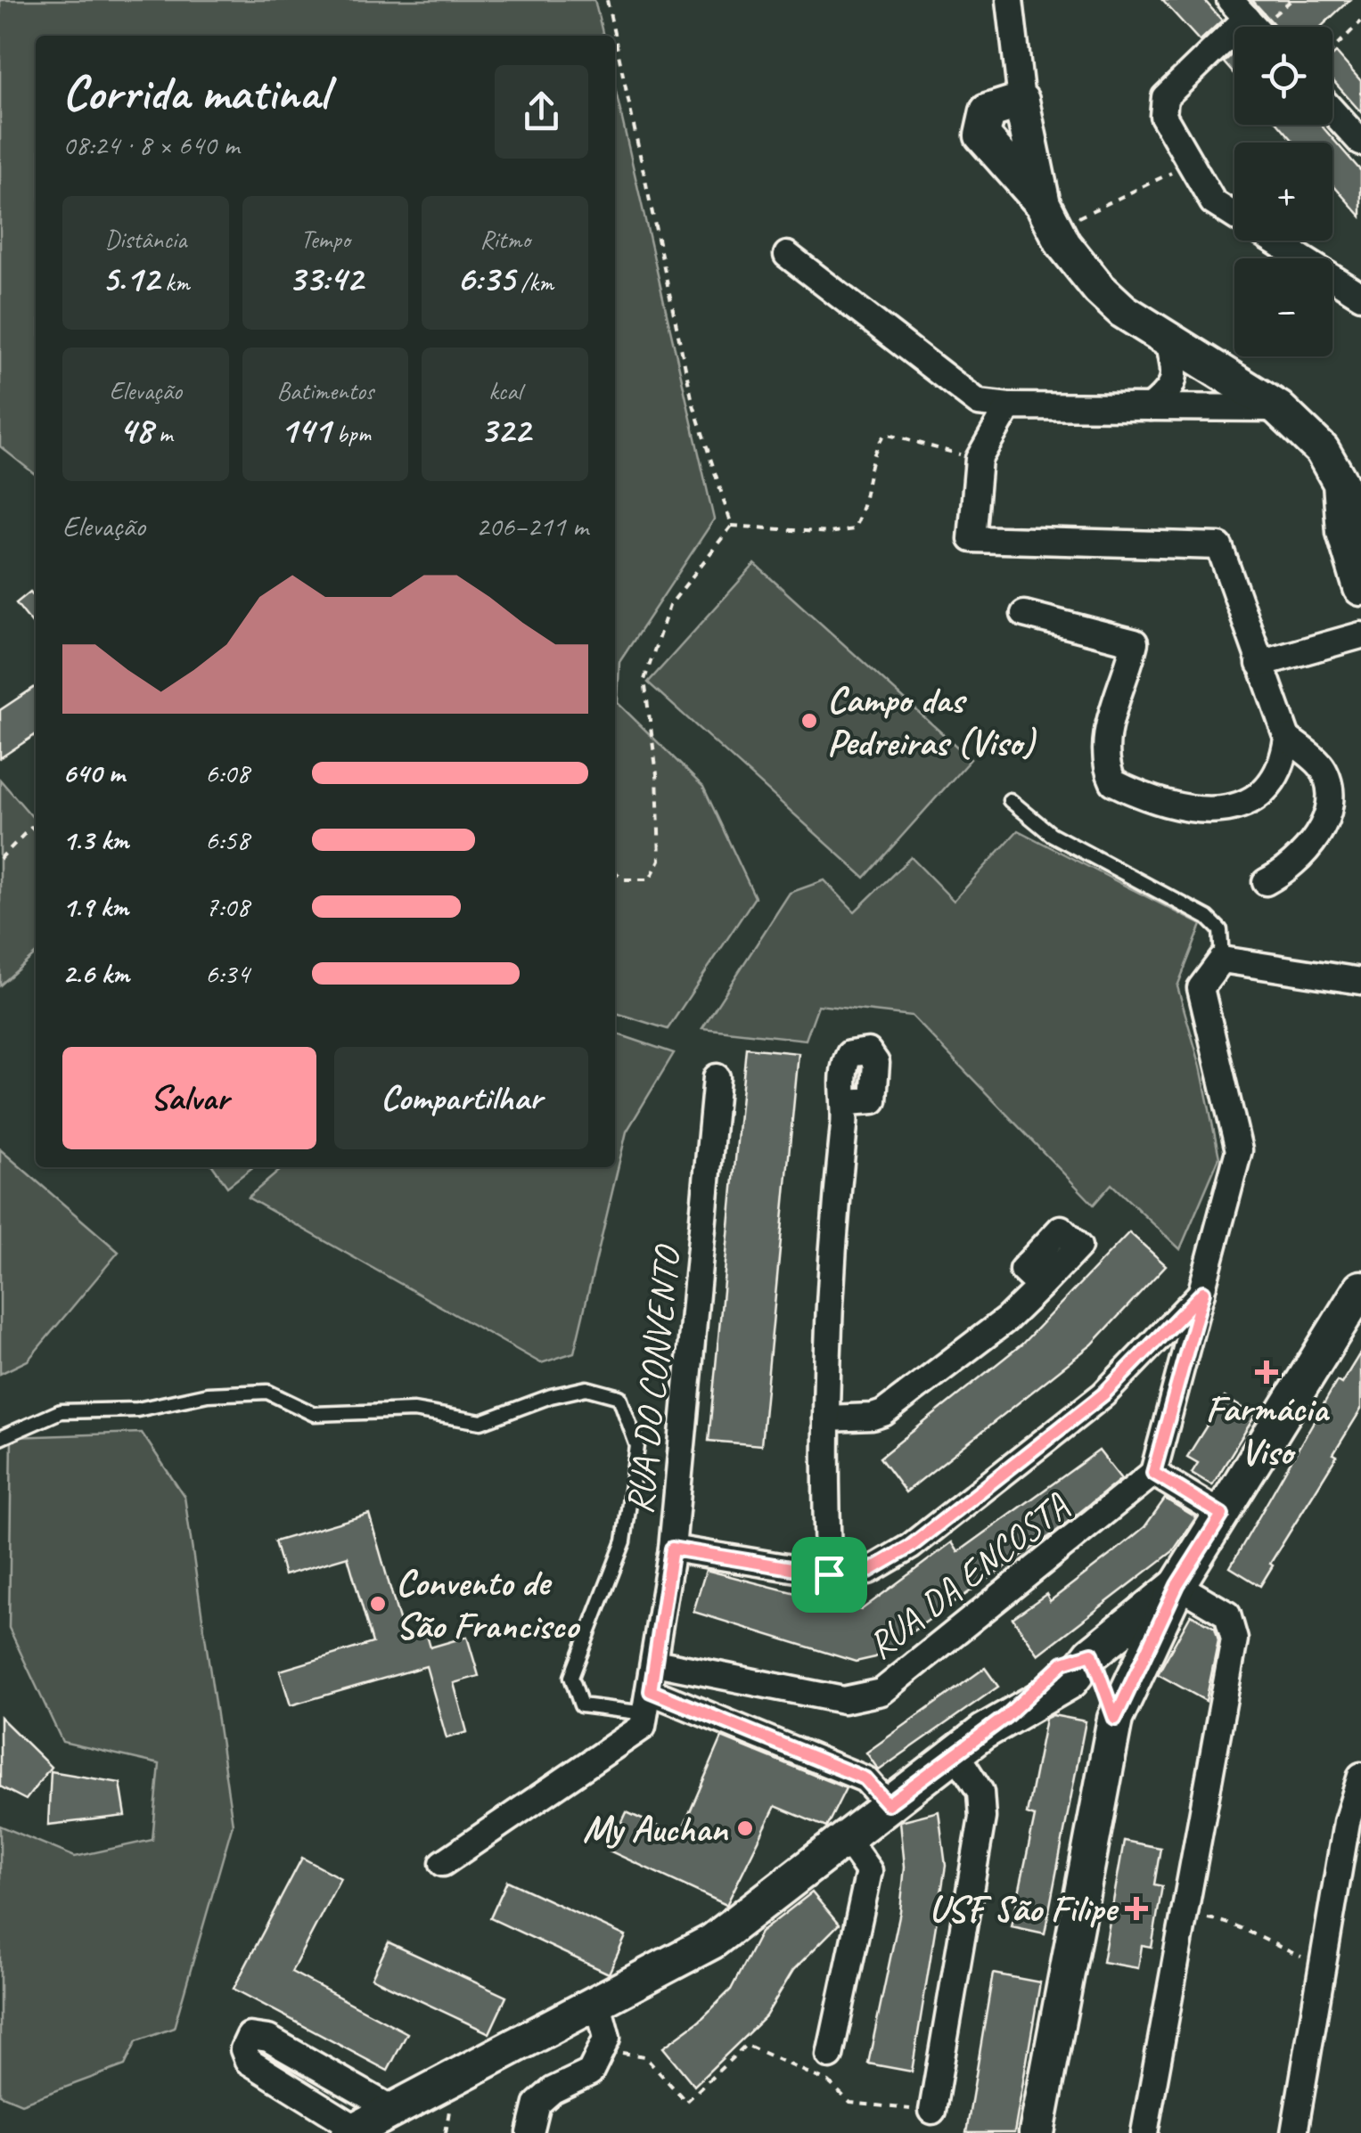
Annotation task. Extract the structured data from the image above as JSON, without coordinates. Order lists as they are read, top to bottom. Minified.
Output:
{"streets":{"street":["RUA DO CONVENTO","RUA DA ENCOSTA"]},"crossings":[["RUA DO CONVENTO","RUA DA ENCOSTA"]],"places":{"other":["Campo das Pedreiras (Viso)","Convento de São Francisco","My Auchan"],"health":["Farmácia Viso","USF São Filipe"]},"page":{"map_buttons":["+","−"],"heading":["Corrida matinal","08:24 · 8 × 640 m"],"stats":[["Distância","5.12 km"],["Tempo","33:42"],["Ritmo","6:35 /km"],["Elevação","48 m"],["Batimentos","141 bpm"],["kcal","322"]],"chart":["Elevação","206–211 m"],"list":[{"name":"640 m","note":"6:08"},{"name":"1.3 km","note":"6:58"},{"name":"1.9 km","note":"7:08"},{"name":"2.6 km","note":"6:34"}],"buttons":["Salvar","Compartilhar"]}}
